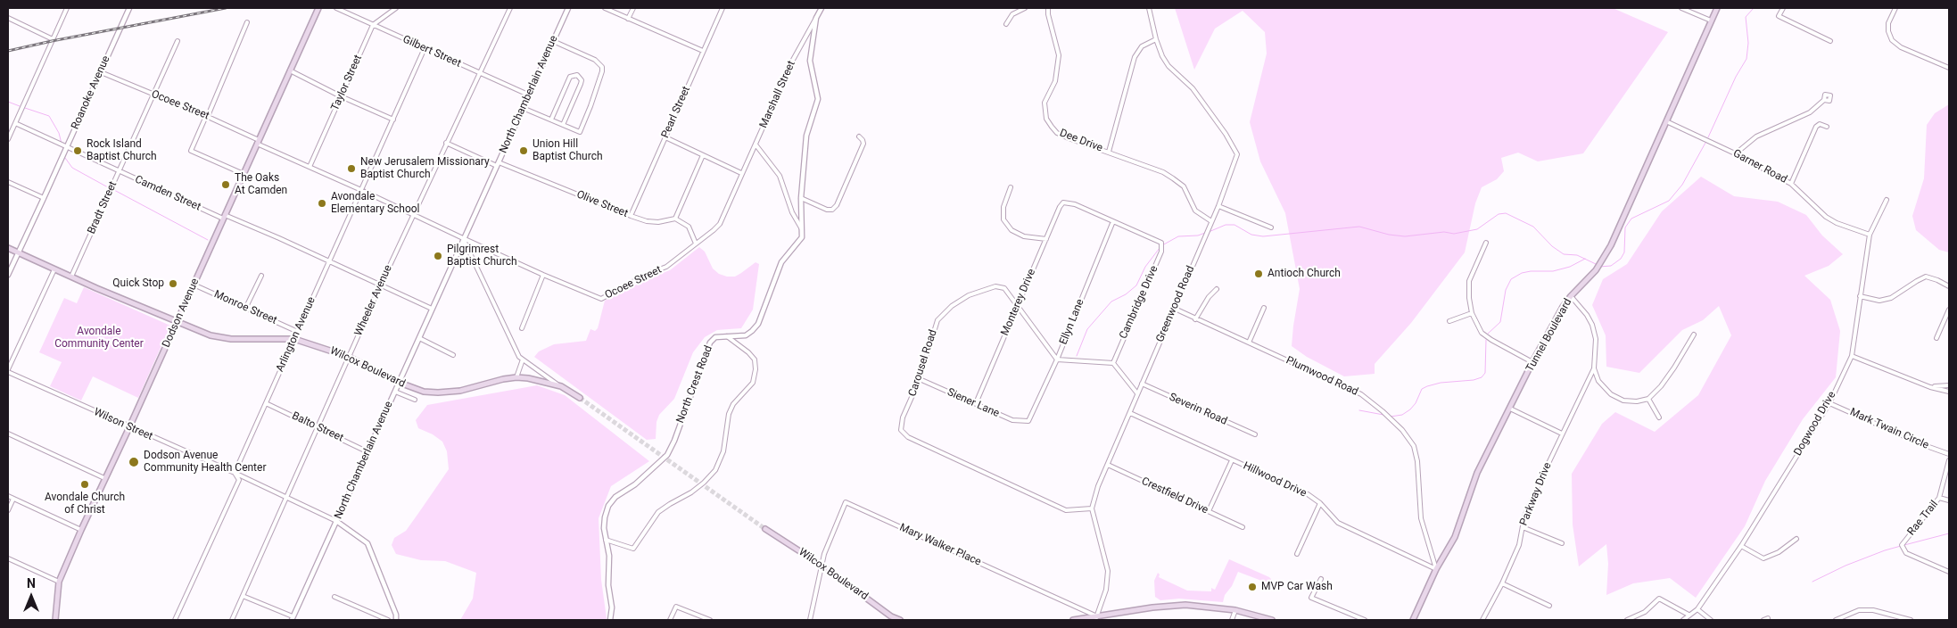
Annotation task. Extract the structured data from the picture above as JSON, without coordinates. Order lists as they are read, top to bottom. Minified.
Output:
{"streets":{"main road":["Dodson Avenue","Tunnel Boulevard","Wilcox Boulevard"],"street":["Gilbert Street","Taylor Street","Roanoke Avenue","North Chamberlain Avenue","Marshall Street","Ocoee Street","Pearl Street","Dee Drive","Garner Road","Camden Street","Olive Street","Bradt Street","Wheeler Avenue","Monterey Drive","Cambridge Drive","Greenwood Road","Monroe Street","Ellyn Lane","Arlington Avenue","Carousel Road","Plumwood Road","North Crest Road","Siener Lane","Severin Road","Dogwood Drive","Wilson Street","Balto Street","Mark Twain Circle","Hillwood Drive","Parkway Drive","Crestfield Drive","Rae Trail","Mary Walker Place"]},"crossings":[["Gilbert Street","Taylor Street"],["Gilbert Street","North Chamberlain Avenue"],["Gilbert Street","Wheeler Avenue"],["Gilbert Street","Arlington Avenue"],["Taylor Street","Ocoee Street"],["Roanoke Avenue","Ocoee Street"],["Roanoke Avenue","Camden Street"],["Roanoke Avenue","Wilcox Boulevard"],["North Chamberlain Avenue","Ocoee Street"],["North Chamberlain Avenue","Camden Street"],["North Chamberlain Avenue","Olive Street"],["North Chamberlain Avenue","Wilcox Boulevard"],["North Chamberlain Avenue","Wilson Street"],["North Chamberlain Avenue","Balto Street"],["Marshall Street","Ocoee Street"],["Ocoee Street","Bradt Street"],["Ocoee Street","Wheeler Avenue"],["Ocoee Street","Dodson Avenue"],["Ocoee Street","Arlington Avenue"],["Pearl Street","Olive Street"],["Dee Drive","Greenwood Road"],["Garner Road","Tunnel Boulevard"],["Garner Road","Dogwood Drive"],["Camden Street","Bradt Street"],["Camden Street","Wheeler Avenue"],["Camden Street","Dodson Avenue"],["Camden Street","Arlington Avenue"],["Olive Street","Wheeler Avenue"],["Bradt Street","Wilcox Boulevard"],["Wheeler Avenue","Wilcox Boulevard"],["Wheeler Avenue","Wilson Street"],["Wheeler Avenue","Balto Street"],["Monterey Drive","Cambridge Drive"],["Monterey Drive","Ellyn Lane"],["Monterey Drive","Carousel Road"],["Monterey Drive","Siener Lane"],["Cambridge Drive","Ellyn Lane"],["Greenwood Road","Carousel Road"],["Greenwood Road","Plumwood Road"],["Greenwood Road","Severin Road"],["Greenwood Road","Hillwood Drive"],["Greenwood Road","Crestfield Drive"],["Monroe Street","Dodson Avenue"],["Monroe Street","Arlington Avenue"],["Dodson Avenue","Wilcox Boulevard"],["Dodson Avenue","Wilson Street"],["Ellyn Lane","Carousel Road"],["Ellyn Lane","Siener Lane"],["Arlington Avenue","Wilcox Boulevard"],["Arlington Avenue","Wilson Street"],["Arlington Avenue","Balto Street"],["Tunnel Boulevard","Plumwood Road"],["Tunnel Boulevard","Hillwood Drive"],["Carousel Road","Siener Lane"],["Wilcox Boulevard","Mary Walker Place"],["Plumwood Road","Hillwood Drive"],["Dogwood Drive","Mark Twain Circle"]],"parks":["Avondale Community Center"],"places":["Rock Island Baptist Church","Union Hill Baptist Church","New Jerusalem Missionary Baptist Church","The Oaks At Camden","Avondale Elementary School","Pilgrimrest Baptist Church","Antioch Church","Quick Stop","Dodson Avenue Community Health Center","Avondale Church of Christ","MVP Car Wash"],"north":"top"}
